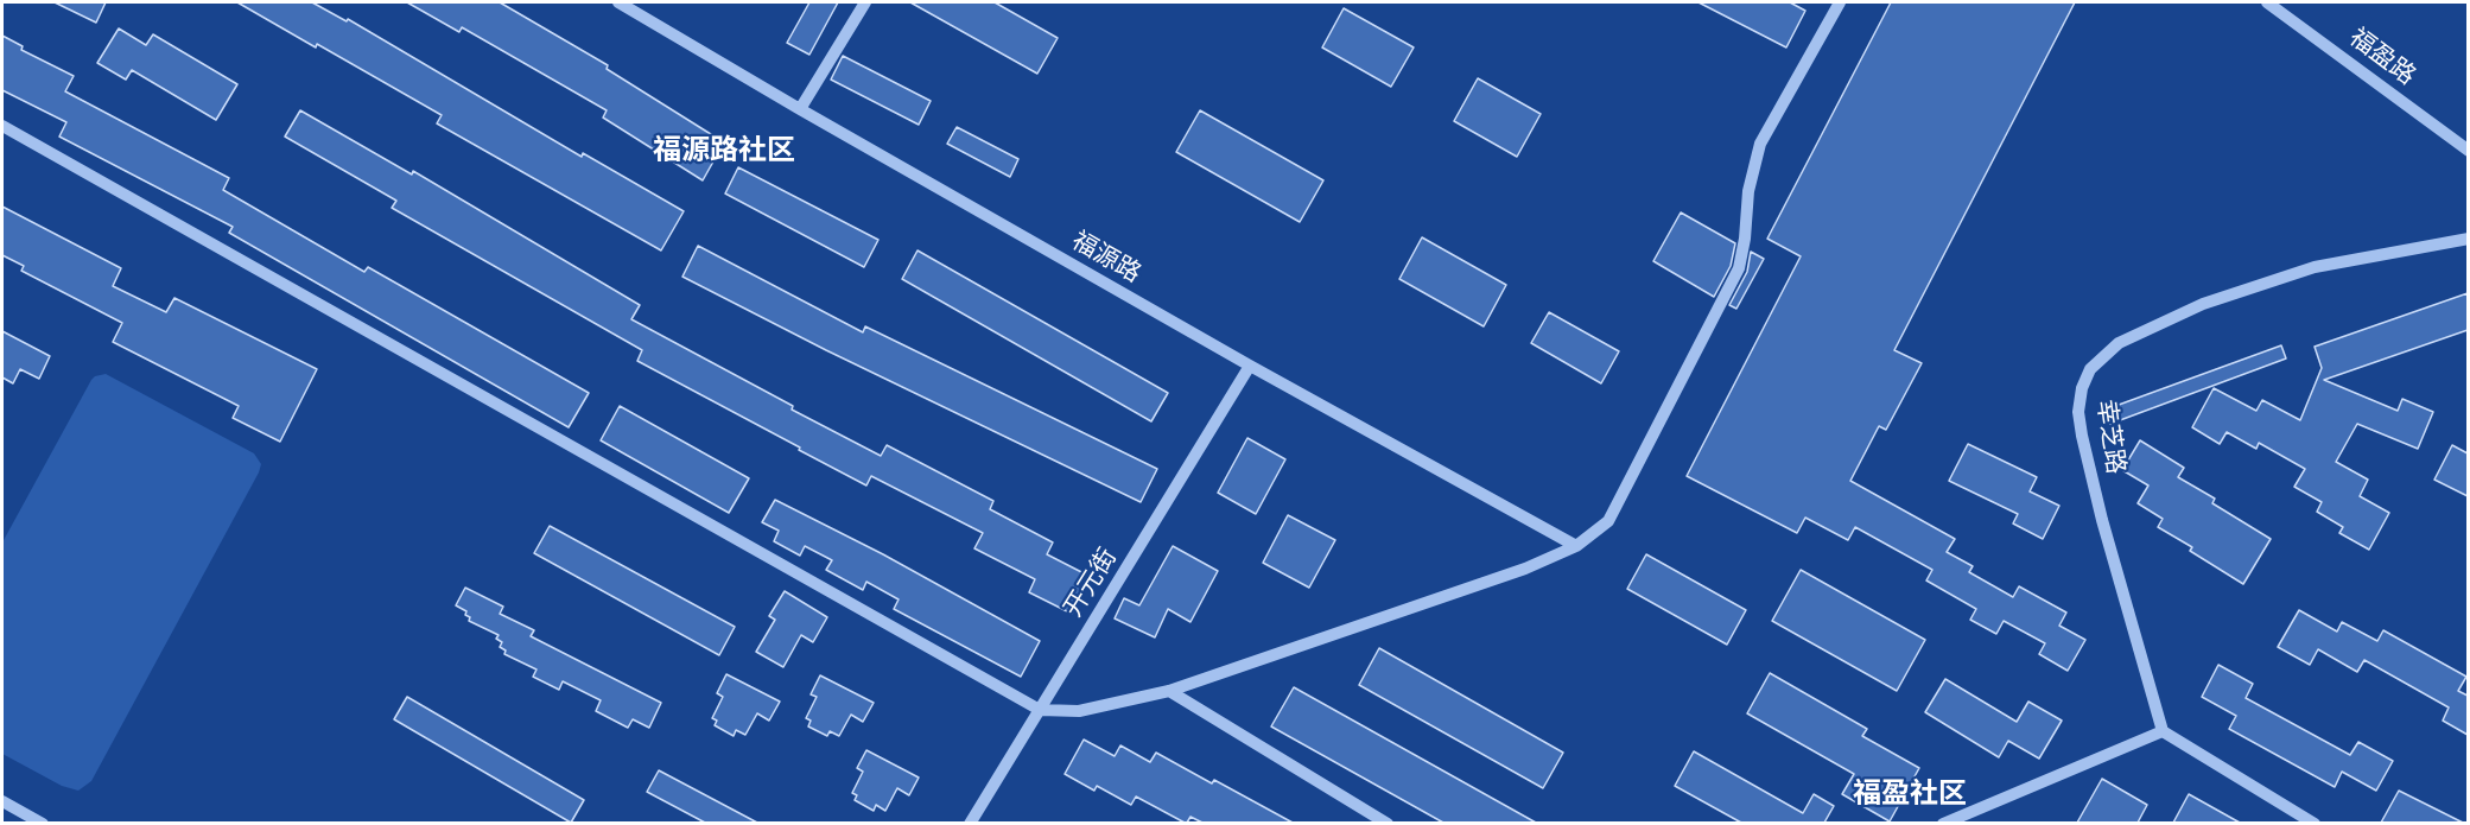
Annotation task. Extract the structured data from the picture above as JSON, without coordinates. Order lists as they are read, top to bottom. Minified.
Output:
{"streets":{"street":["福盈路","福源路","幸芝路","开元街"]},"crossings":[["福源路","开元街"]],"districts":["福源路社区","福盈社区"]}
